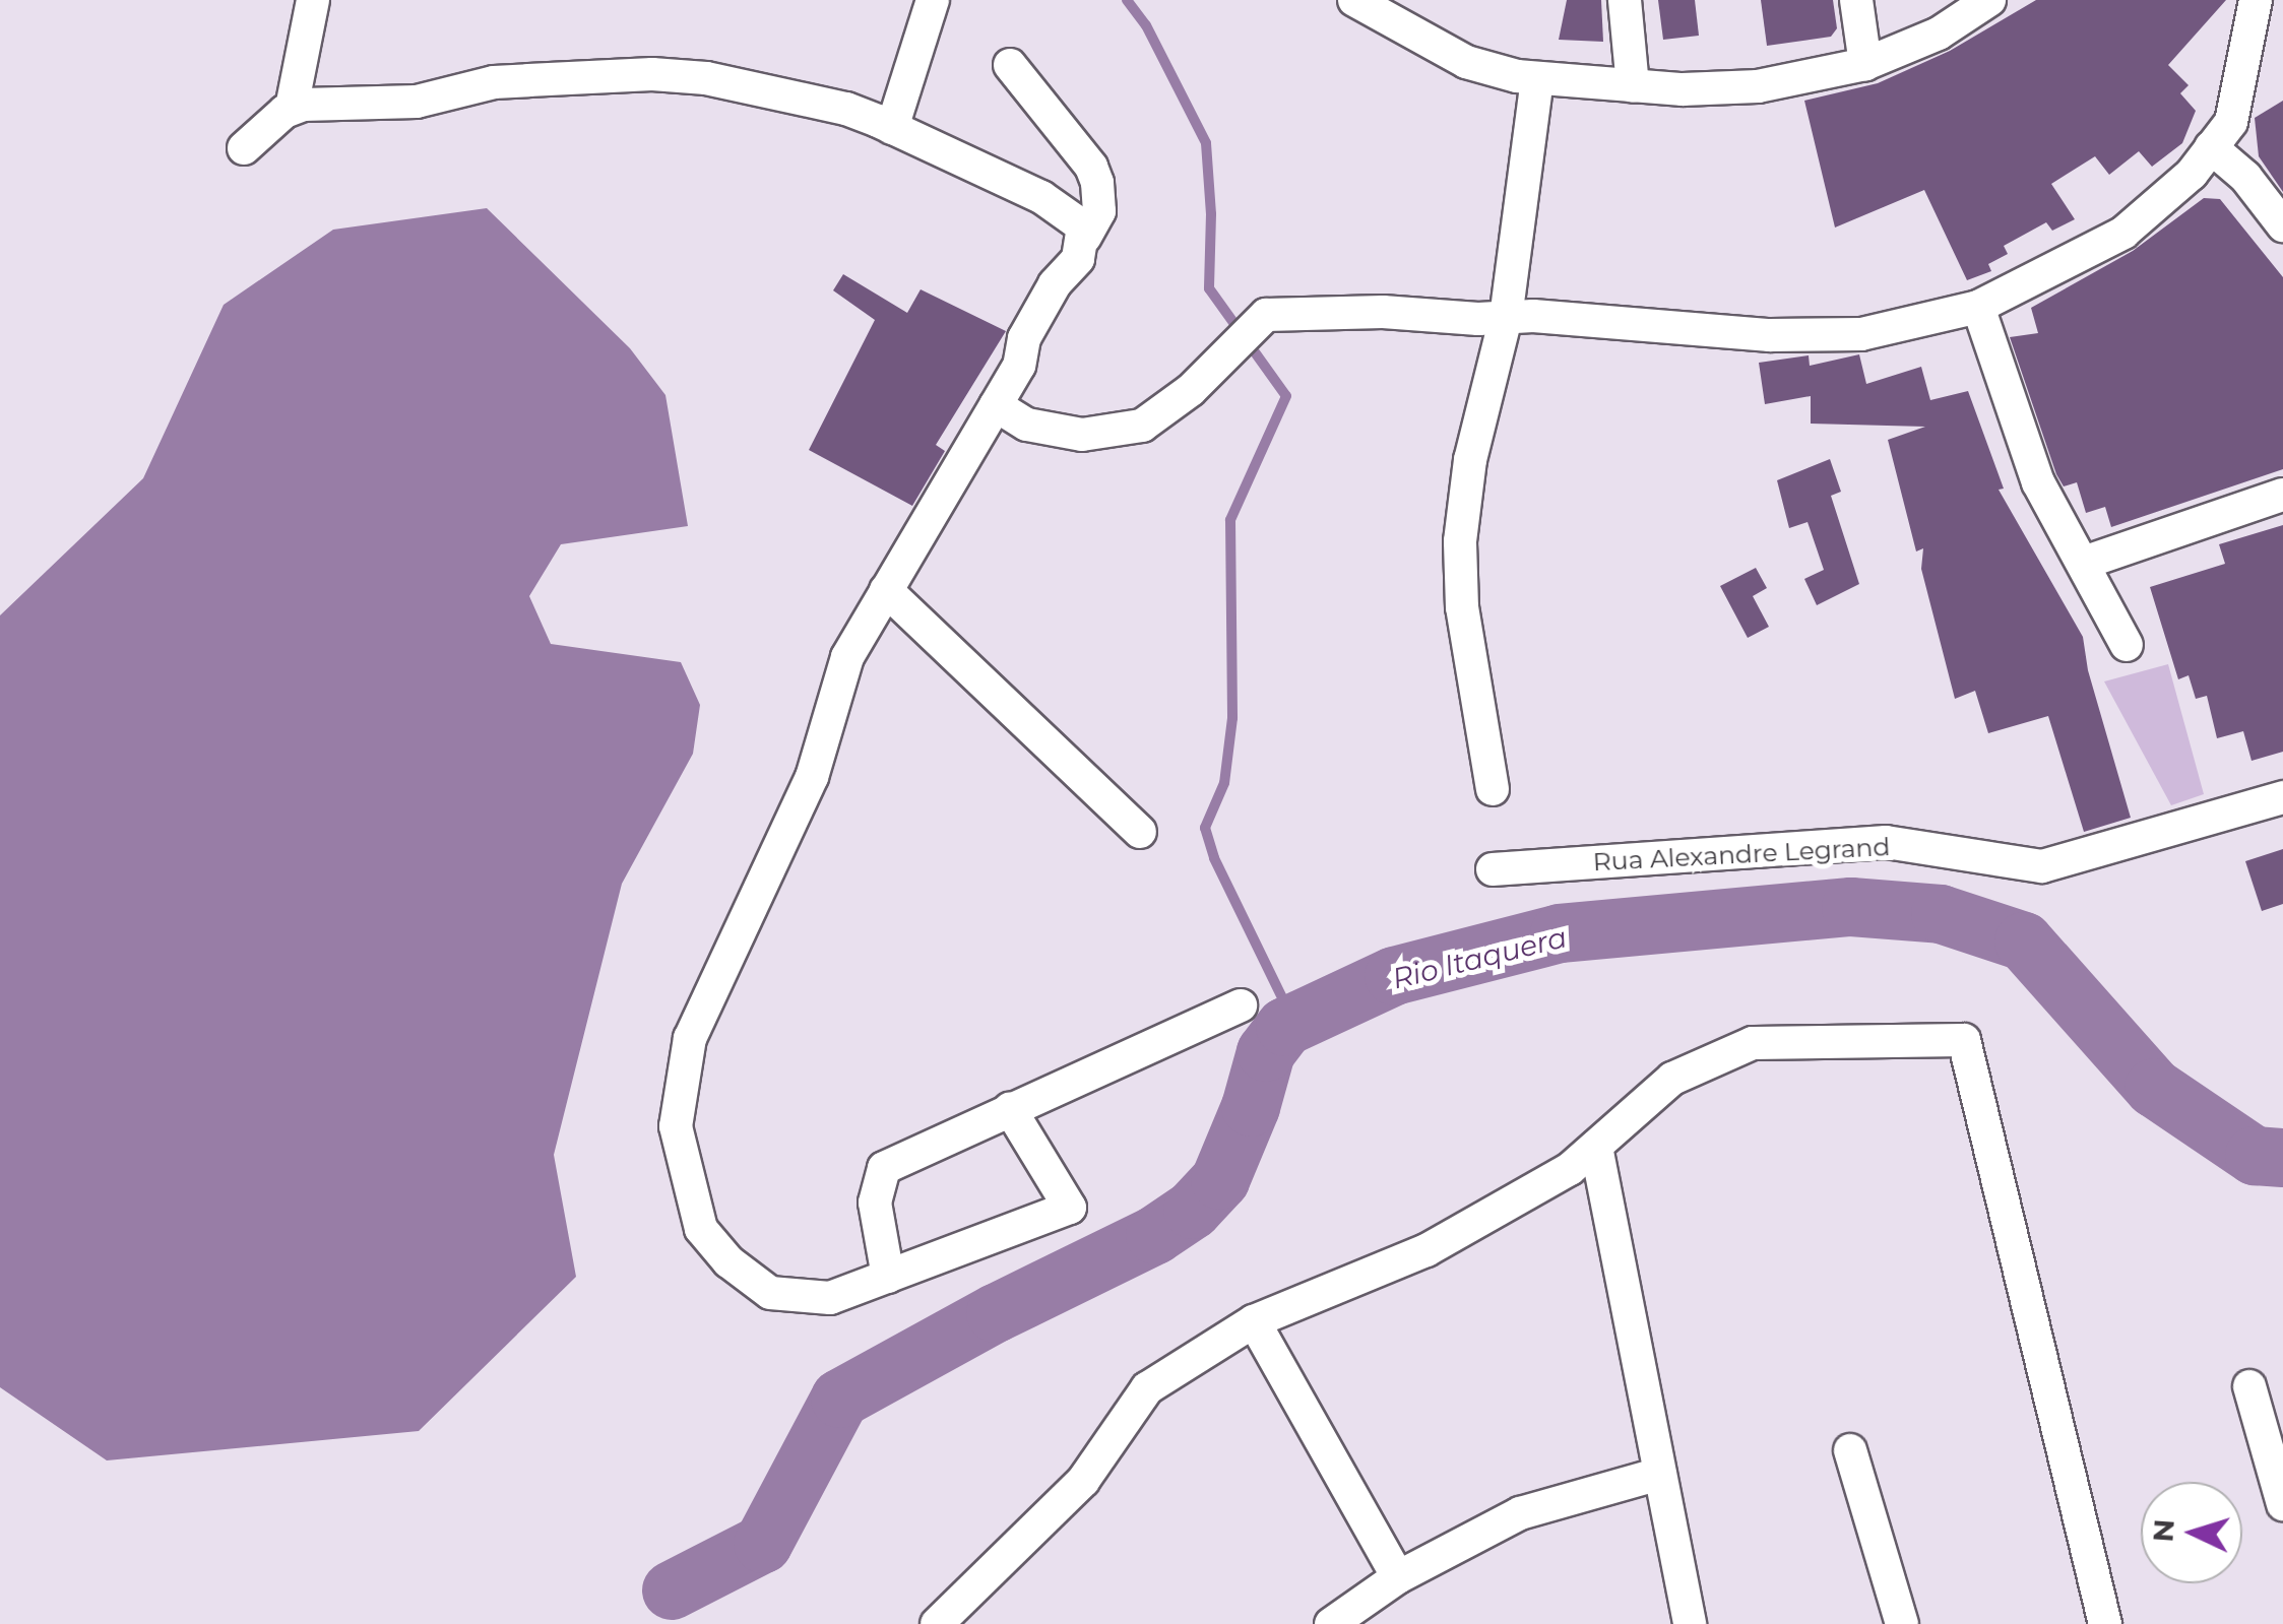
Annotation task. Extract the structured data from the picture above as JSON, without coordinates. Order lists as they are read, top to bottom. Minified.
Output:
{"streets":{"street":["Rua Alexandre Legrand"]},"water":["Rio Itaquera"],"north":"left"}
